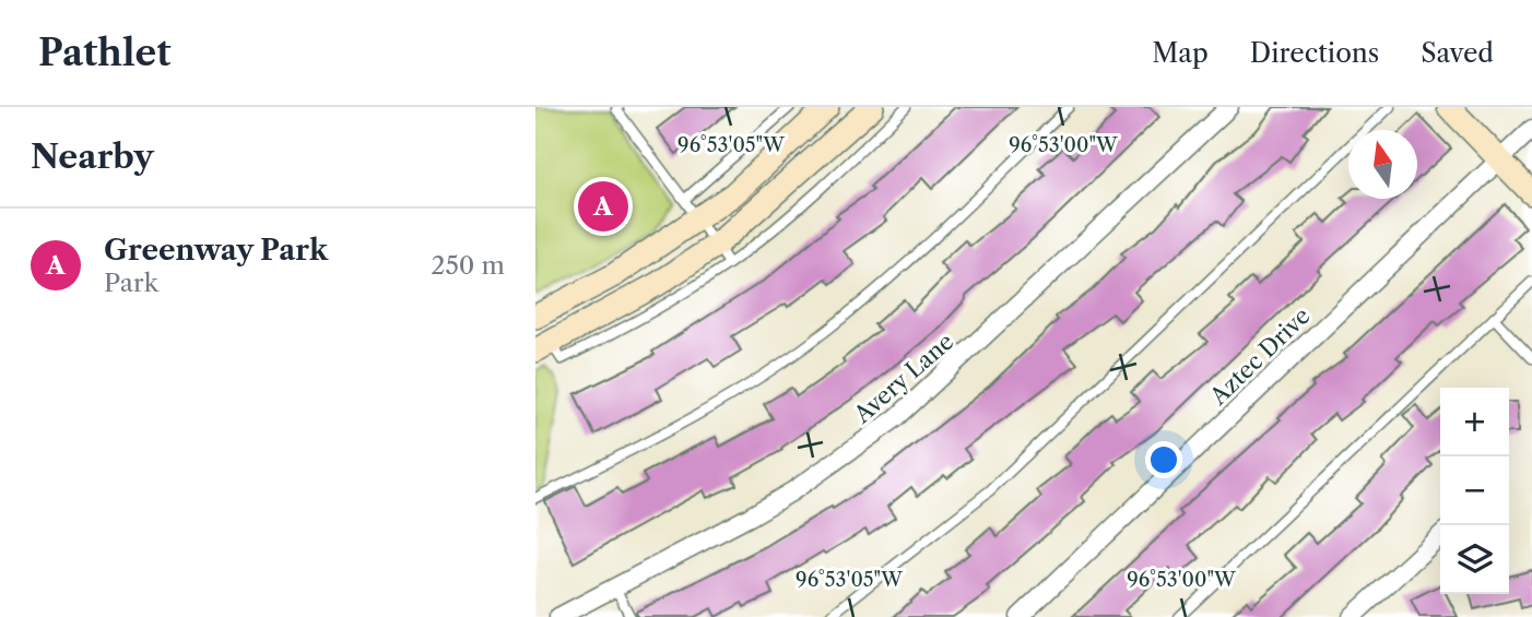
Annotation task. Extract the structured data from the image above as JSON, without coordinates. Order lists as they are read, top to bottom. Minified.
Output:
{"streets":{"street":["Aztec Drive","Avery Lane"]},"north":"top","page":{"header":"Pathlet","nav":["Map","Directions","Saved"],"heading":"Nearby","pins":"A","list":[{"mark":"A","name":"Greenway Park","note":"Park","value":"250 m"}],"map_buttons":["+","−"]},"coordinates":["96°53'05\"W","96°53'00\"W"]}
